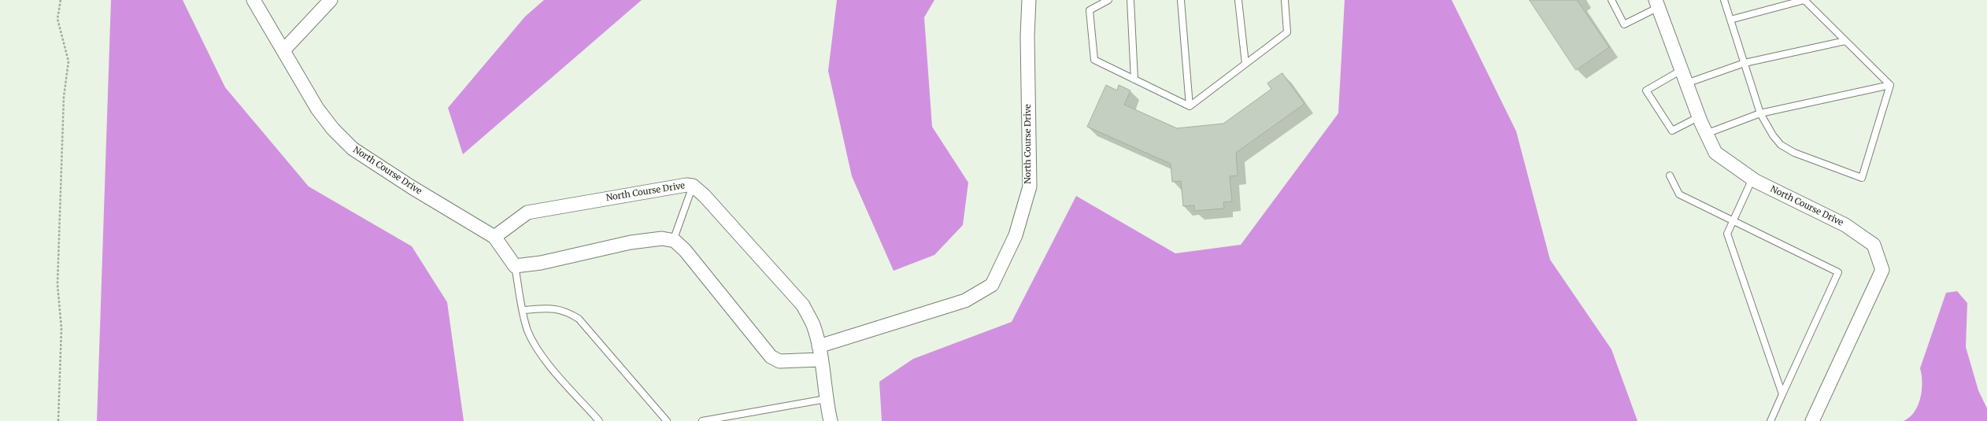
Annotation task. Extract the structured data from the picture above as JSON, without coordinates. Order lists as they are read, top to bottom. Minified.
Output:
{"streets":{"street":["North Course Drive"]}}
